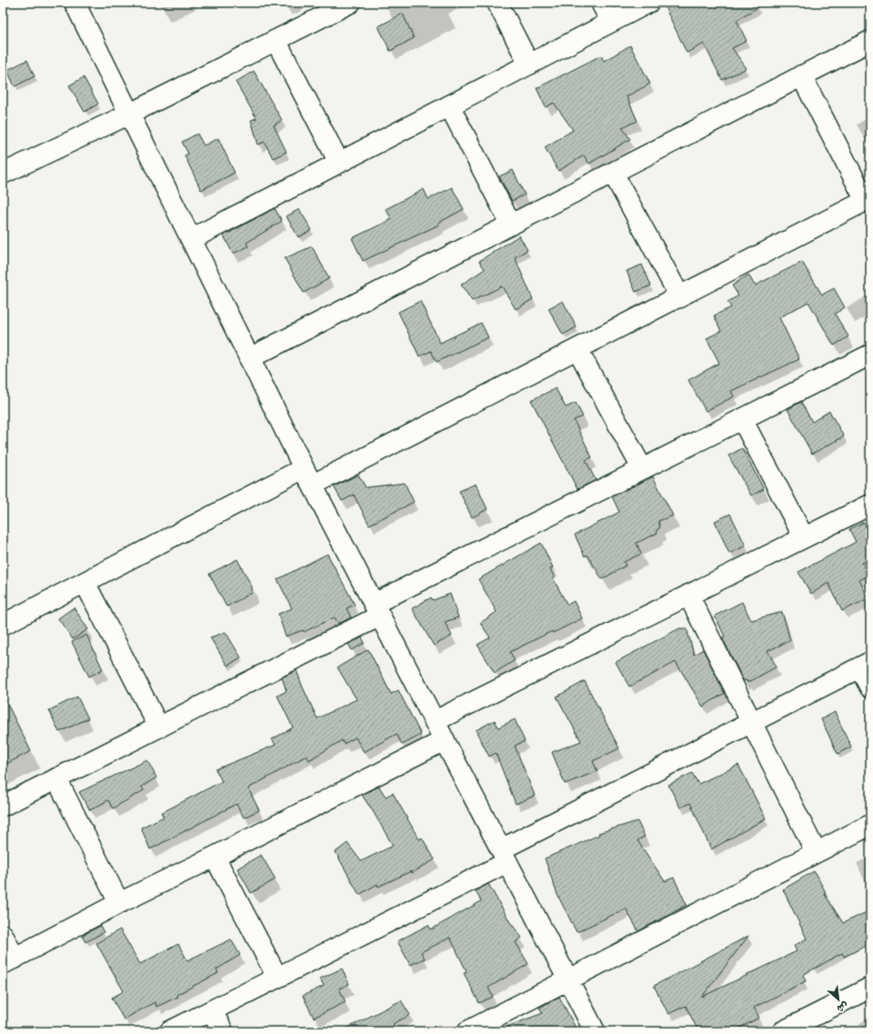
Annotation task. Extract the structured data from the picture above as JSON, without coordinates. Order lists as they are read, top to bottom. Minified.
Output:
{"north":"bottom right"}
